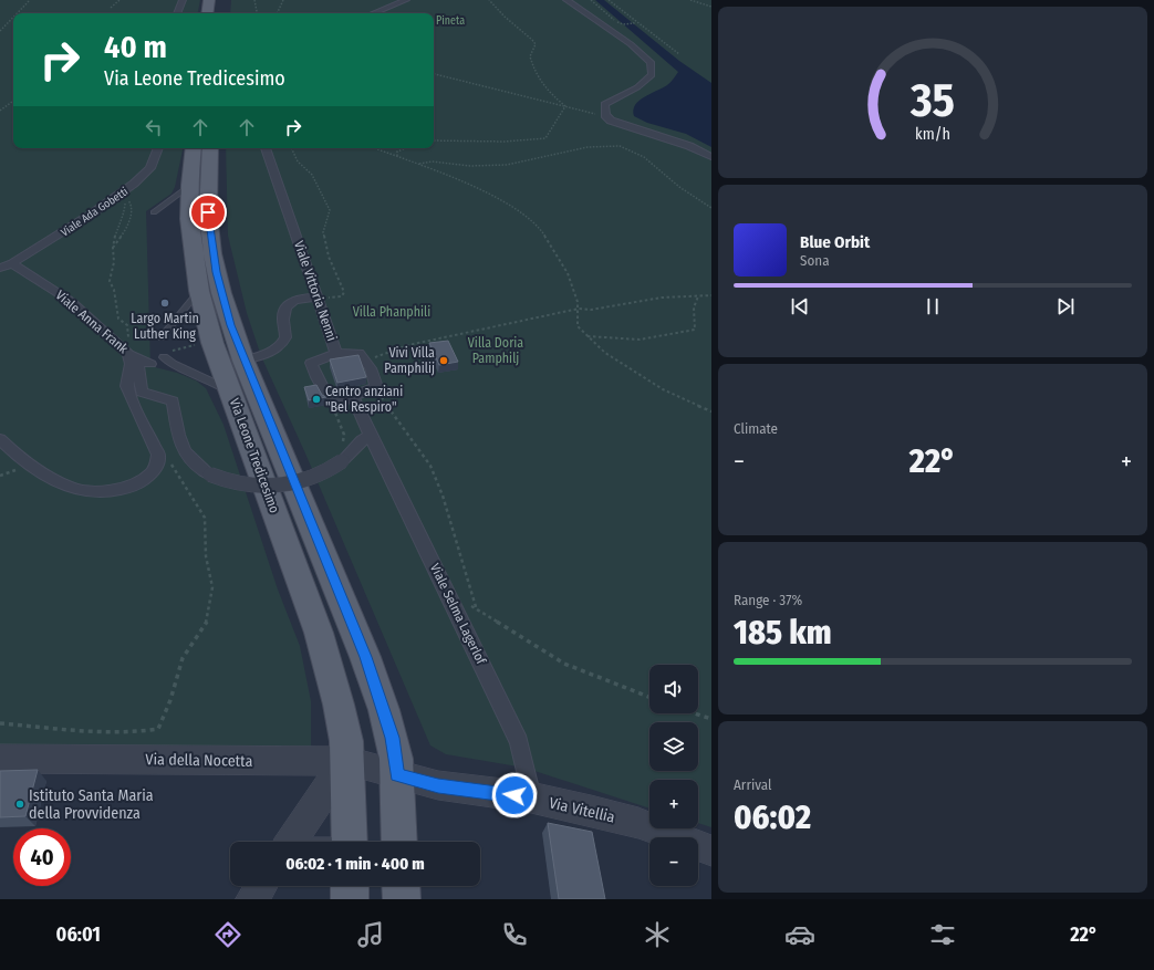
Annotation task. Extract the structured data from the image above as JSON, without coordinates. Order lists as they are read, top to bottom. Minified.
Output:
{"streets":{"main road":["Via Leone Tredicesimo"],"street":["Viale Ada Gobetti","Viale Vittoria Nenni","Viale Anna Frank","Viale Selma Lagerlof","Via della Nocetta","Via Vitellia"]},"crossings":[["Viale Ada Gobetti","Viale Anna Frank"],["Via Leone Tredicesimo","Via della Nocetta"],["Via Leone Tredicesimo","Via Vitellia"],["Viale Selma Lagerlof","Via Vitellia"],["Via della Nocetta","Via Vitellia"]],"parks":["Pineta","Villa Phanphili","Villa Doria Pamphilj"],"places":["Largo Martin Luther King","Vivi Villa Pamphilij","Centro anziani \"Bel Respiro\"","Istituto Santa Maria della Provvidenza"],"page":{"turn":["40 m","Via Leone Tredicesimo"],"song":["Blue Orbit","Sona"],"tile":["Climate",["Range · 37%","185 km"],["Arrival","06:02"]],"heat":["−","22°","+"],"map_buttons":["+","−"],"limit":"40","trip":"06:02 · 1 min · 400 m","tabs":["06:01","22°"],"gauge":["35","km/h"]}}
